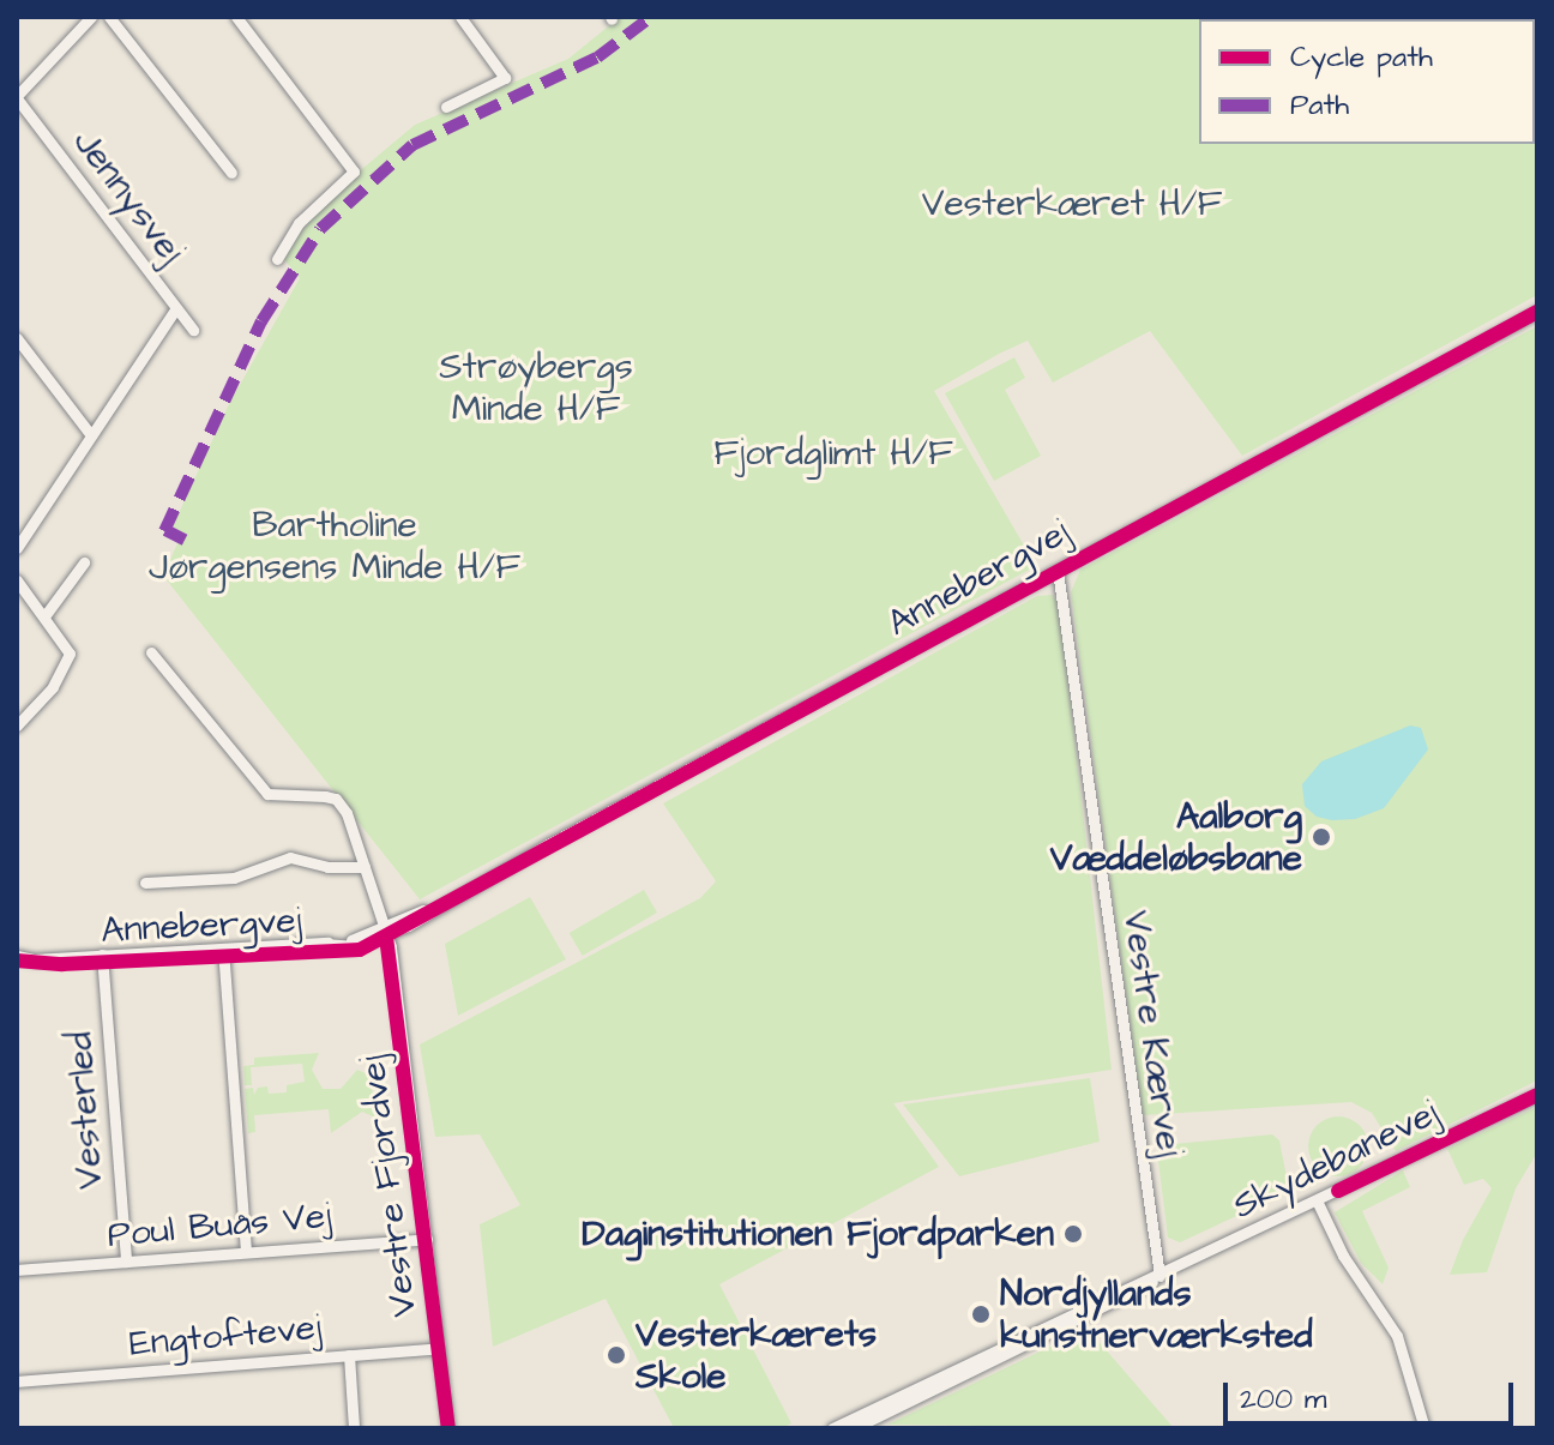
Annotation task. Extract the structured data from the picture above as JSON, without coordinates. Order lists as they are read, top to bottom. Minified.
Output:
{"streets":{"street":["Jennysvej","Annebergvej","Vestre Kærvej","Vesterled","Skydebanevej","Vestre Fjordvej","Poul Buås Vej","Engtoftevej"]},"crossings":[["Annebergvej","Vestre Kærvej"],["Annebergvej","Vesterled"],["Annebergvej","Vestre Fjordvej"],["Vestre Kærvej","Skydebanevej"],["Vesterled","Poul Buås Vej"],["Vestre Fjordvej","Poul Buås Vej"],["Vestre Fjordvej","Engtoftevej"]],"parks":["Vesterkæret H/F","Strøybergs Minde H/F","Fjordglimt H/F","Bartholine Jørgensens Minde H/F"],"places":["Aalborg Væddeløbsbane","Daginstitutionen Fjordparken","Nordjyllands kunstnerværksted","Vesterkærets Skole"],"legend":["Cycle path","Path"],"scale_bar":"200 m"}
